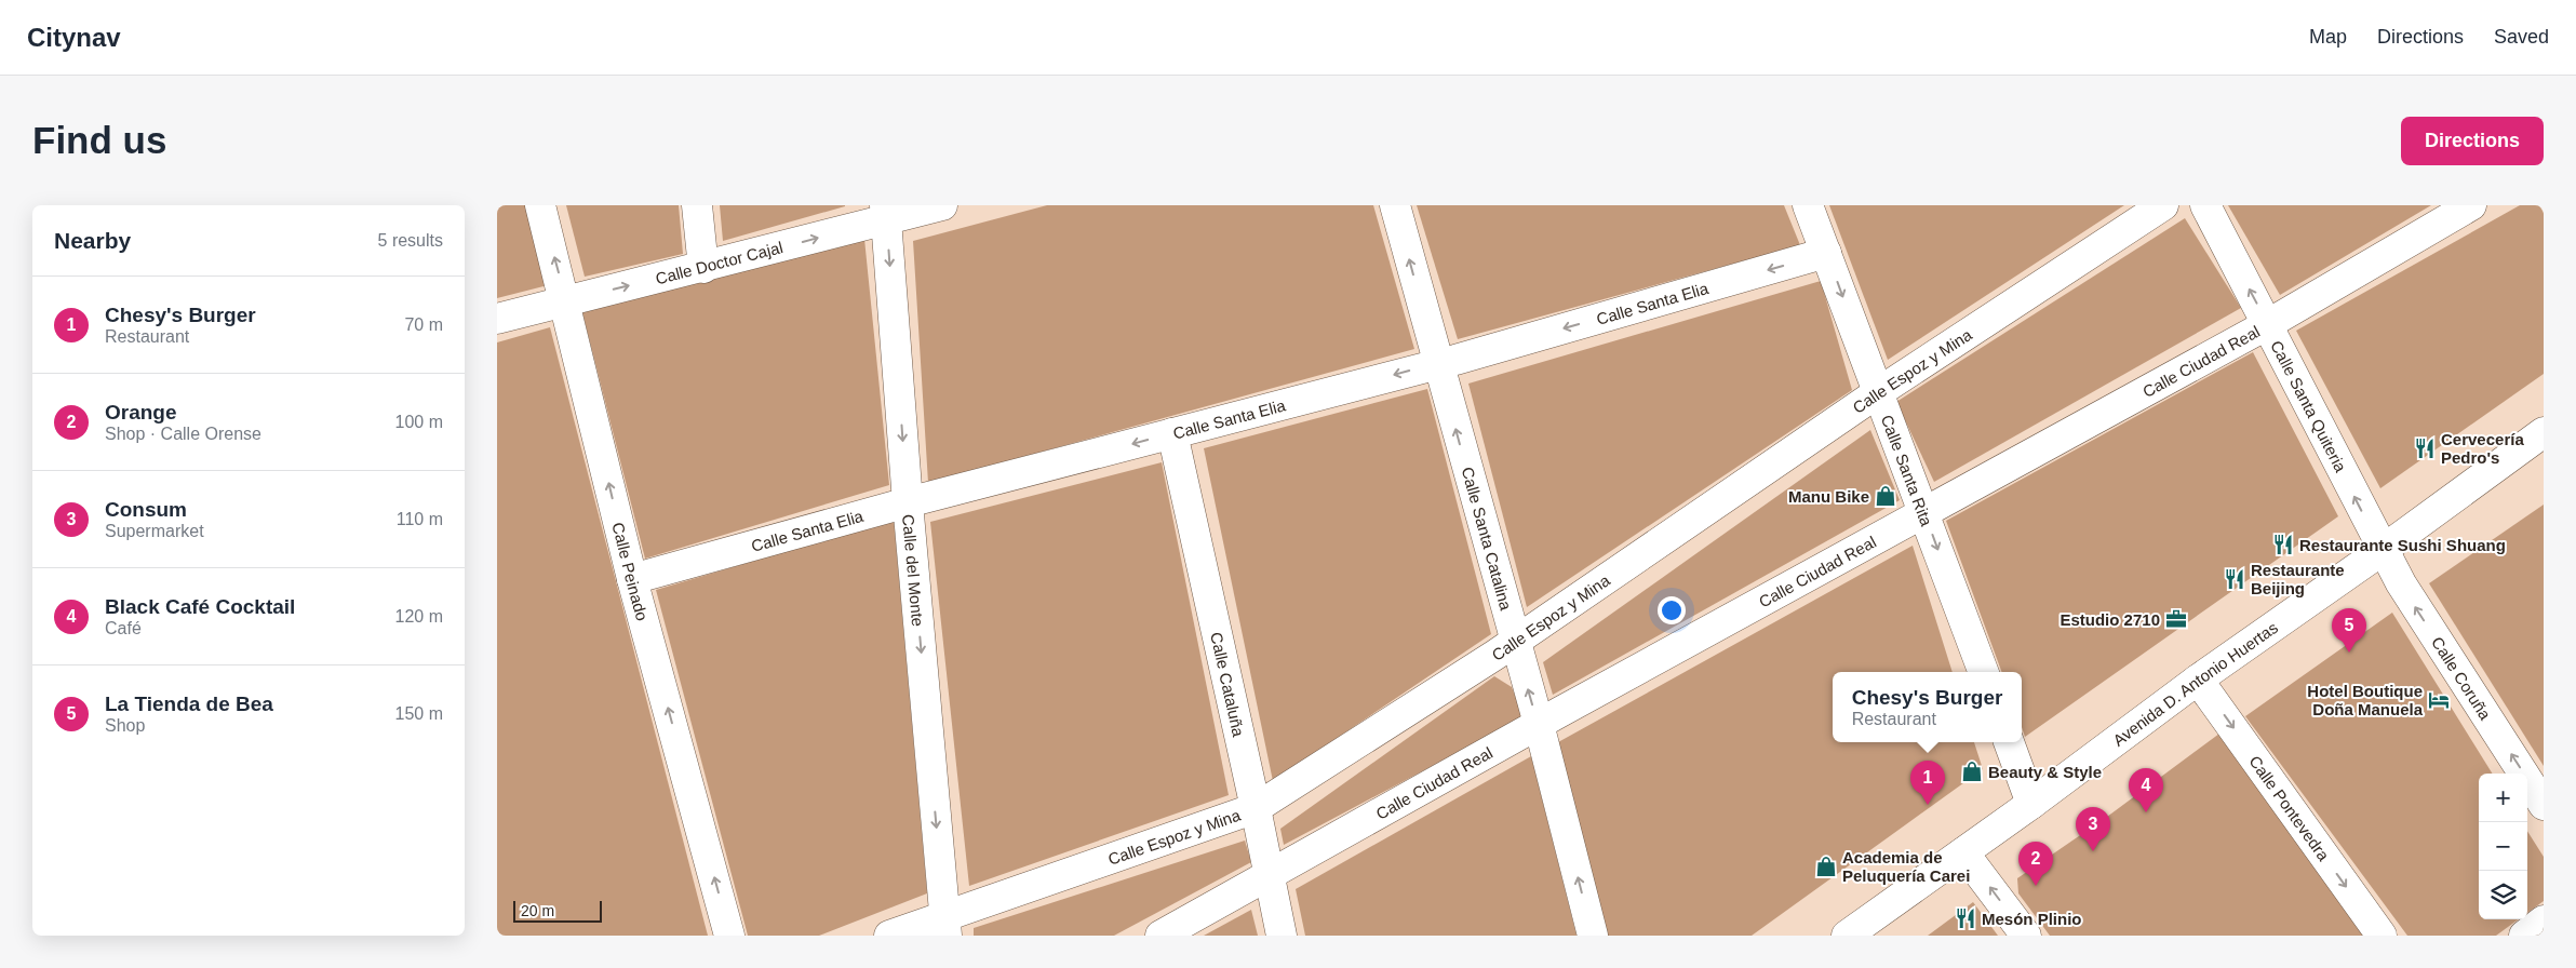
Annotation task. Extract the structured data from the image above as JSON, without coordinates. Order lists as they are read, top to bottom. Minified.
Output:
{"streets":{"street":["Calle Doctor Cajal","Calle Santa Elia","Calle Ciudad Real","Calle Espoz y Mina","Calle Santa Quiteria","Calle Santa Rita","Calle Santa Catalina","Calle del Monte","Calle Peinado","Calle Coruña","Calle Cataluña","Avenida D. Antonio Huertas","Calle Pontevedra"]},"crossings":[["Calle Doctor Cajal","Calle del Monte"],["Calle Doctor Cajal","Calle Peinado"],["Calle Santa Elia","Calle Santa Rita"],["Calle Santa Elia","Calle Santa Catalina"],["Calle Santa Elia","Calle del Monte"],["Calle Santa Elia","Calle Peinado"],["Calle Santa Elia","Calle Cataluña"],["Calle Ciudad Real","Calle Santa Quiteria"],["Calle Ciudad Real","Calle Santa Rita"],["Calle Ciudad Real","Calle Santa Catalina"],["Calle Ciudad Real","Calle Cataluña"],["Calle Espoz y Mina","Calle Santa Rita"],["Calle Espoz y Mina","Calle Santa Catalina"],["Calle Espoz y Mina","Calle del Monte"],["Calle Espoz y Mina","Calle Cataluña"],["Calle Santa Quiteria","Calle Coruña"],["Calle Santa Quiteria","Avenida D. Antonio Huertas"],["Calle Coruña","Avenida D. Antonio Huertas"],["Avenida D. Antonio Huertas","Calle Pontevedra"]],"one_way":["Calle Doctor Cajal","Calle Santa Elia","Calle Santa Quiteria","Calle Santa Rita","Calle Santa Catalina","Calle del Monte","Calle Peinado","Calle Coruña","Calle Pontevedra"],"places":{"restaurant":["Cervecería Pedro's","Restaurante Sushi Shuang","Restaurante Beijing","Mesón Plinio"],"shop":["Manu Bike","Beauty & Style","Academia de Peluquería Carei"],"office":["Estudio 2710"],"hotel":["Hotel Boutique Doña Manuela"]},"scale_bar":"20 m","page":{"header":"Citynav","nav":["Map","Directions","Saved"],"buttons":"Directions","title":"Find us","heading":["Nearby","5 results"],"list":[{"mark":"1","name":"Chesy's Burger","note":"Restaurant","value":"70 m"},{"mark":"2","name":"Orange","note":"Shop · Calle Orense","value":"100 m"},{"mark":"3","name":"Consum","note":"Supermarket","value":"110 m"},{"mark":"4","name":"Black Café Cocktail","note":"Café","value":"120 m"},{"mark":"5","name":"La Tienda de Bea","note":"Shop","value":"150 m"}],"pins":["5","1","4","3","2"],"popup":["Chesy's Burger","Restaurant"],"map_buttons":["+","−"],"scale":"20 m"}}
